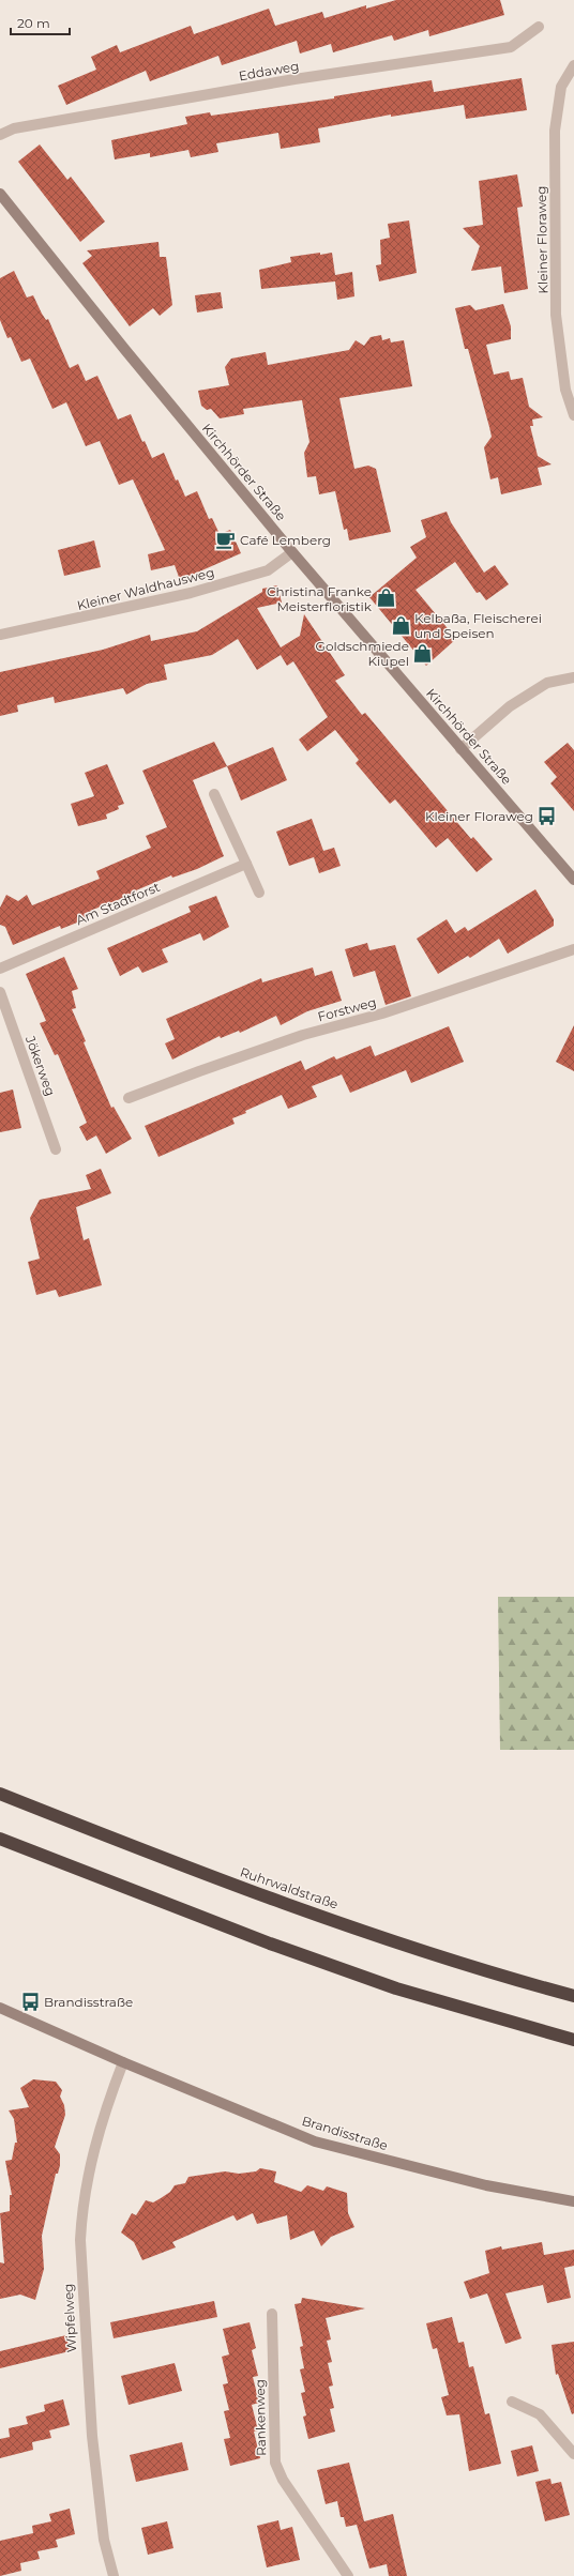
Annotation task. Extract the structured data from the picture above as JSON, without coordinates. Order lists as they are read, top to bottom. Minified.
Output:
{"streets":{"highway":["Ruhrwaldstraße"],"main road":["Kirchhörder Straße","Brandisstraße"],"street":["Eddaweg","Kleiner Floraweg","Kleiner Waldhausweg","Am Stadtforst","Forstweg","Jökerweg","Wipfelweg","Rankenweg"]},"crossings":[["Kirchhörder Straße","Kleiner Waldhausweg"],["Brandisstraße","Wipfelweg"]],"places":{"cafe":["Café Lemberg"],"shop":["Christina Franke Meisterfloristik","Kelbaßa, Fleischerei und Speisen","Goldschmiede Kiupel"],"bus stop":["Kleiner Floraweg","Brandisstraße"]},"scale_bar":"20 m"}
